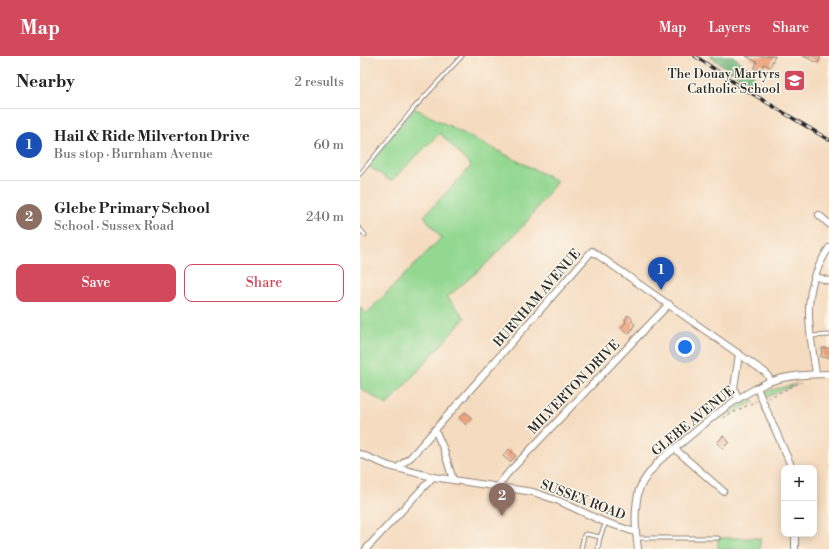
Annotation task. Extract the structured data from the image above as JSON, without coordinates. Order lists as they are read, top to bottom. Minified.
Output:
{"streets":{"street":["BURNHAM AVENUE","MILVERTON DRIVE","GLEBE AVENUE","SUSSEX ROAD"]},"crossings":[["BURNHAM AVENUE","MILVERTON DRIVE"],["BURNHAM AVENUE","GLEBE AVENUE"],["BURNHAM AVENUE","SUSSEX ROAD"],["MILVERTON DRIVE","SUSSEX ROAD"],["GLEBE AVENUE","SUSSEX ROAD"]],"places":{"school or university":["The Douay Martyrs Catholic School"]},"page":{"header":"Map","nav":["Map","Layers","Share"],"heading":["Nearby","2 results"],"list":[{"mark":"1","name":"Hail & Ride Milverton Drive","note":"Bus stop · Burnham Avenue","value":"60 m"},{"mark":"2","name":"Glebe Primary School","note":"School · Sussex Road","value":"240 m"}],"buttons":["Save","Share"],"pins":["1","2"],"map_buttons":["+","−"]}}
